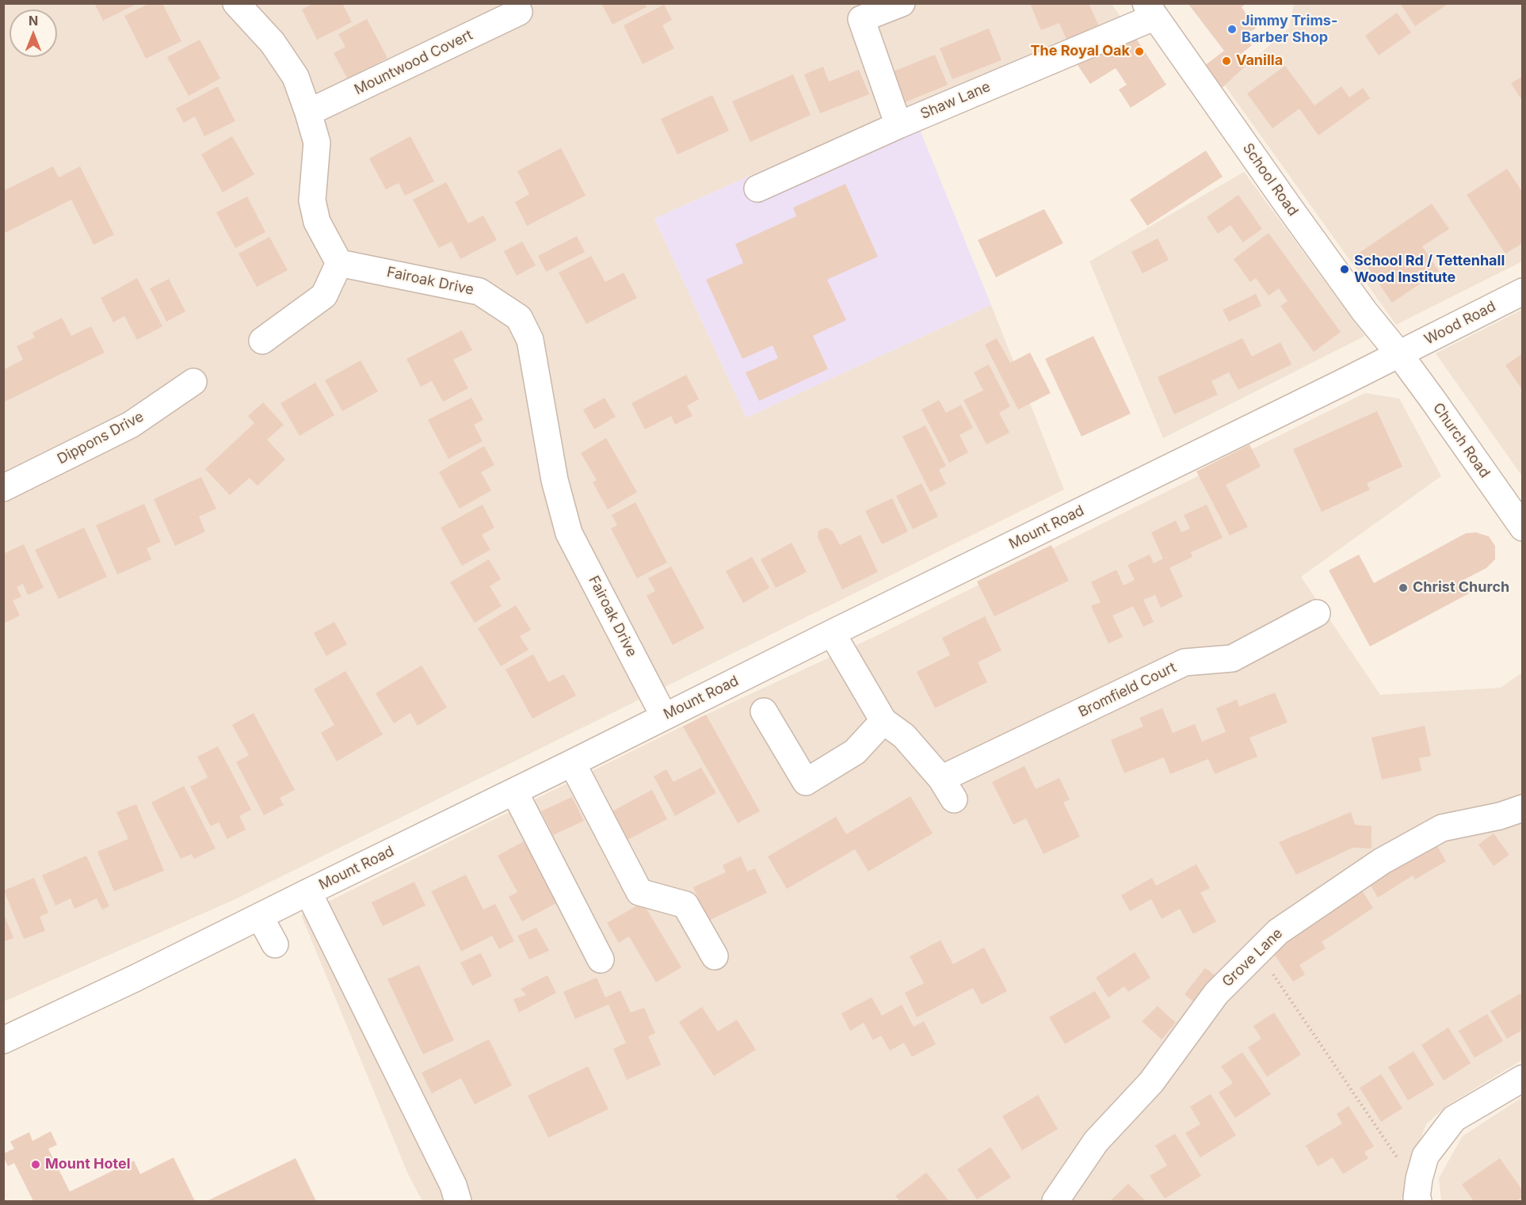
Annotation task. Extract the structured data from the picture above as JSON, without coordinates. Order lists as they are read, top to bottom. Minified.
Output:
{"streets":{"street":["Mountwood Covert","Shaw Lane","School Road","Fairoak Drive","Wood Road","Dippons Drive","Church Road","Mount Road","Bromfield Court","Grove Lane"]},"crossings":[["Shaw Lane","School Road"],["School Road","Wood Road"],["School Road","Church Road"],["School Road","Mount Road"],["Fairoak Drive","Mount Road"],["Wood Road","Church Road"],["Wood Road","Mount Road"],["Church Road","Mount Road"]],"places":["Jimmy Trims- Barber Shop","The Royal Oak","Vanilla","School Rd / Tettenhall Wood Institute","Christ Church","Mount Hotel"],"north":"top"}
